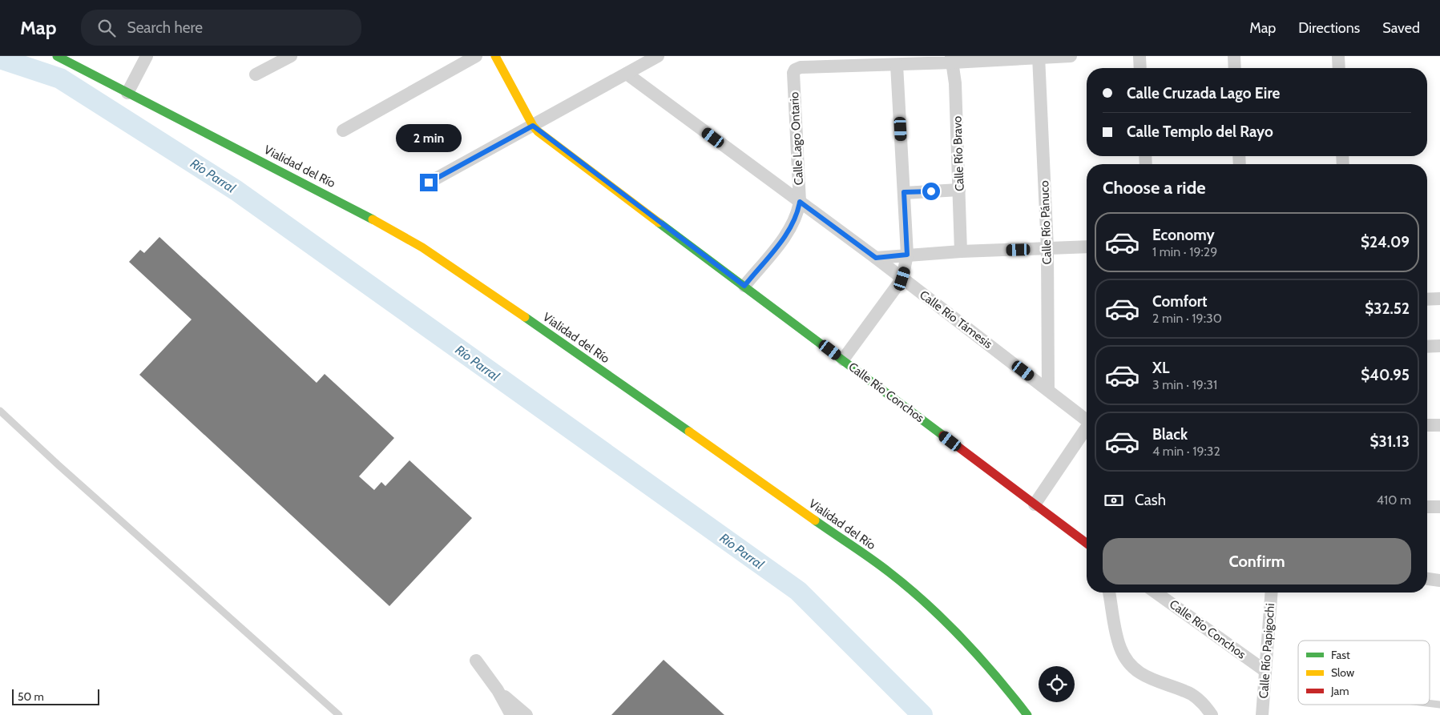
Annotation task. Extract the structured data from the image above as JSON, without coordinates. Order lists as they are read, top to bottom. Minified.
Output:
{"streets":{"main road":["Vialidad del Río","Calle Río Conchos"],"street":["Calle Lago Ontario","Calle Río Bravo","Calle Río Pánuco","Calle Río Támesis","Calle Río Papigochi"]},"crossings":[["Calle Lago Ontario","Calle Río Támesis"],["Calle Lago Ontario","Calle Río Conchos"],["Calle Río Pánuco","Calle Río Támesis"],["Calle Río Conchos","Calle Río Papigochi"]],"water":["Río Parral"],"legend":["Fast","Slow","Jam"],"scale_bar":"50 m","page":{"header":"Map","search":"Search here","nav":["Map","Directions","Saved"],"banner":["Calle Cruzada Lago Eire","Calle Templo del Rayo"],"bubble":"2 min","heading":"Choose a ride","list":[{"name":"Economy","note":"1 min · 19:29","value":"$24.09"},{"name":"Comfort","note":"2 min · 19:30","value":"$32.52"},{"name":"XL","note":"3 min · 19:31","value":"$40.95"},{"name":"Black","note":"4 min · 19:32","value":"$31.13"}],"pay":["Cash","410 m"],"buttons":"Confirm","scale":"50 m"}}
